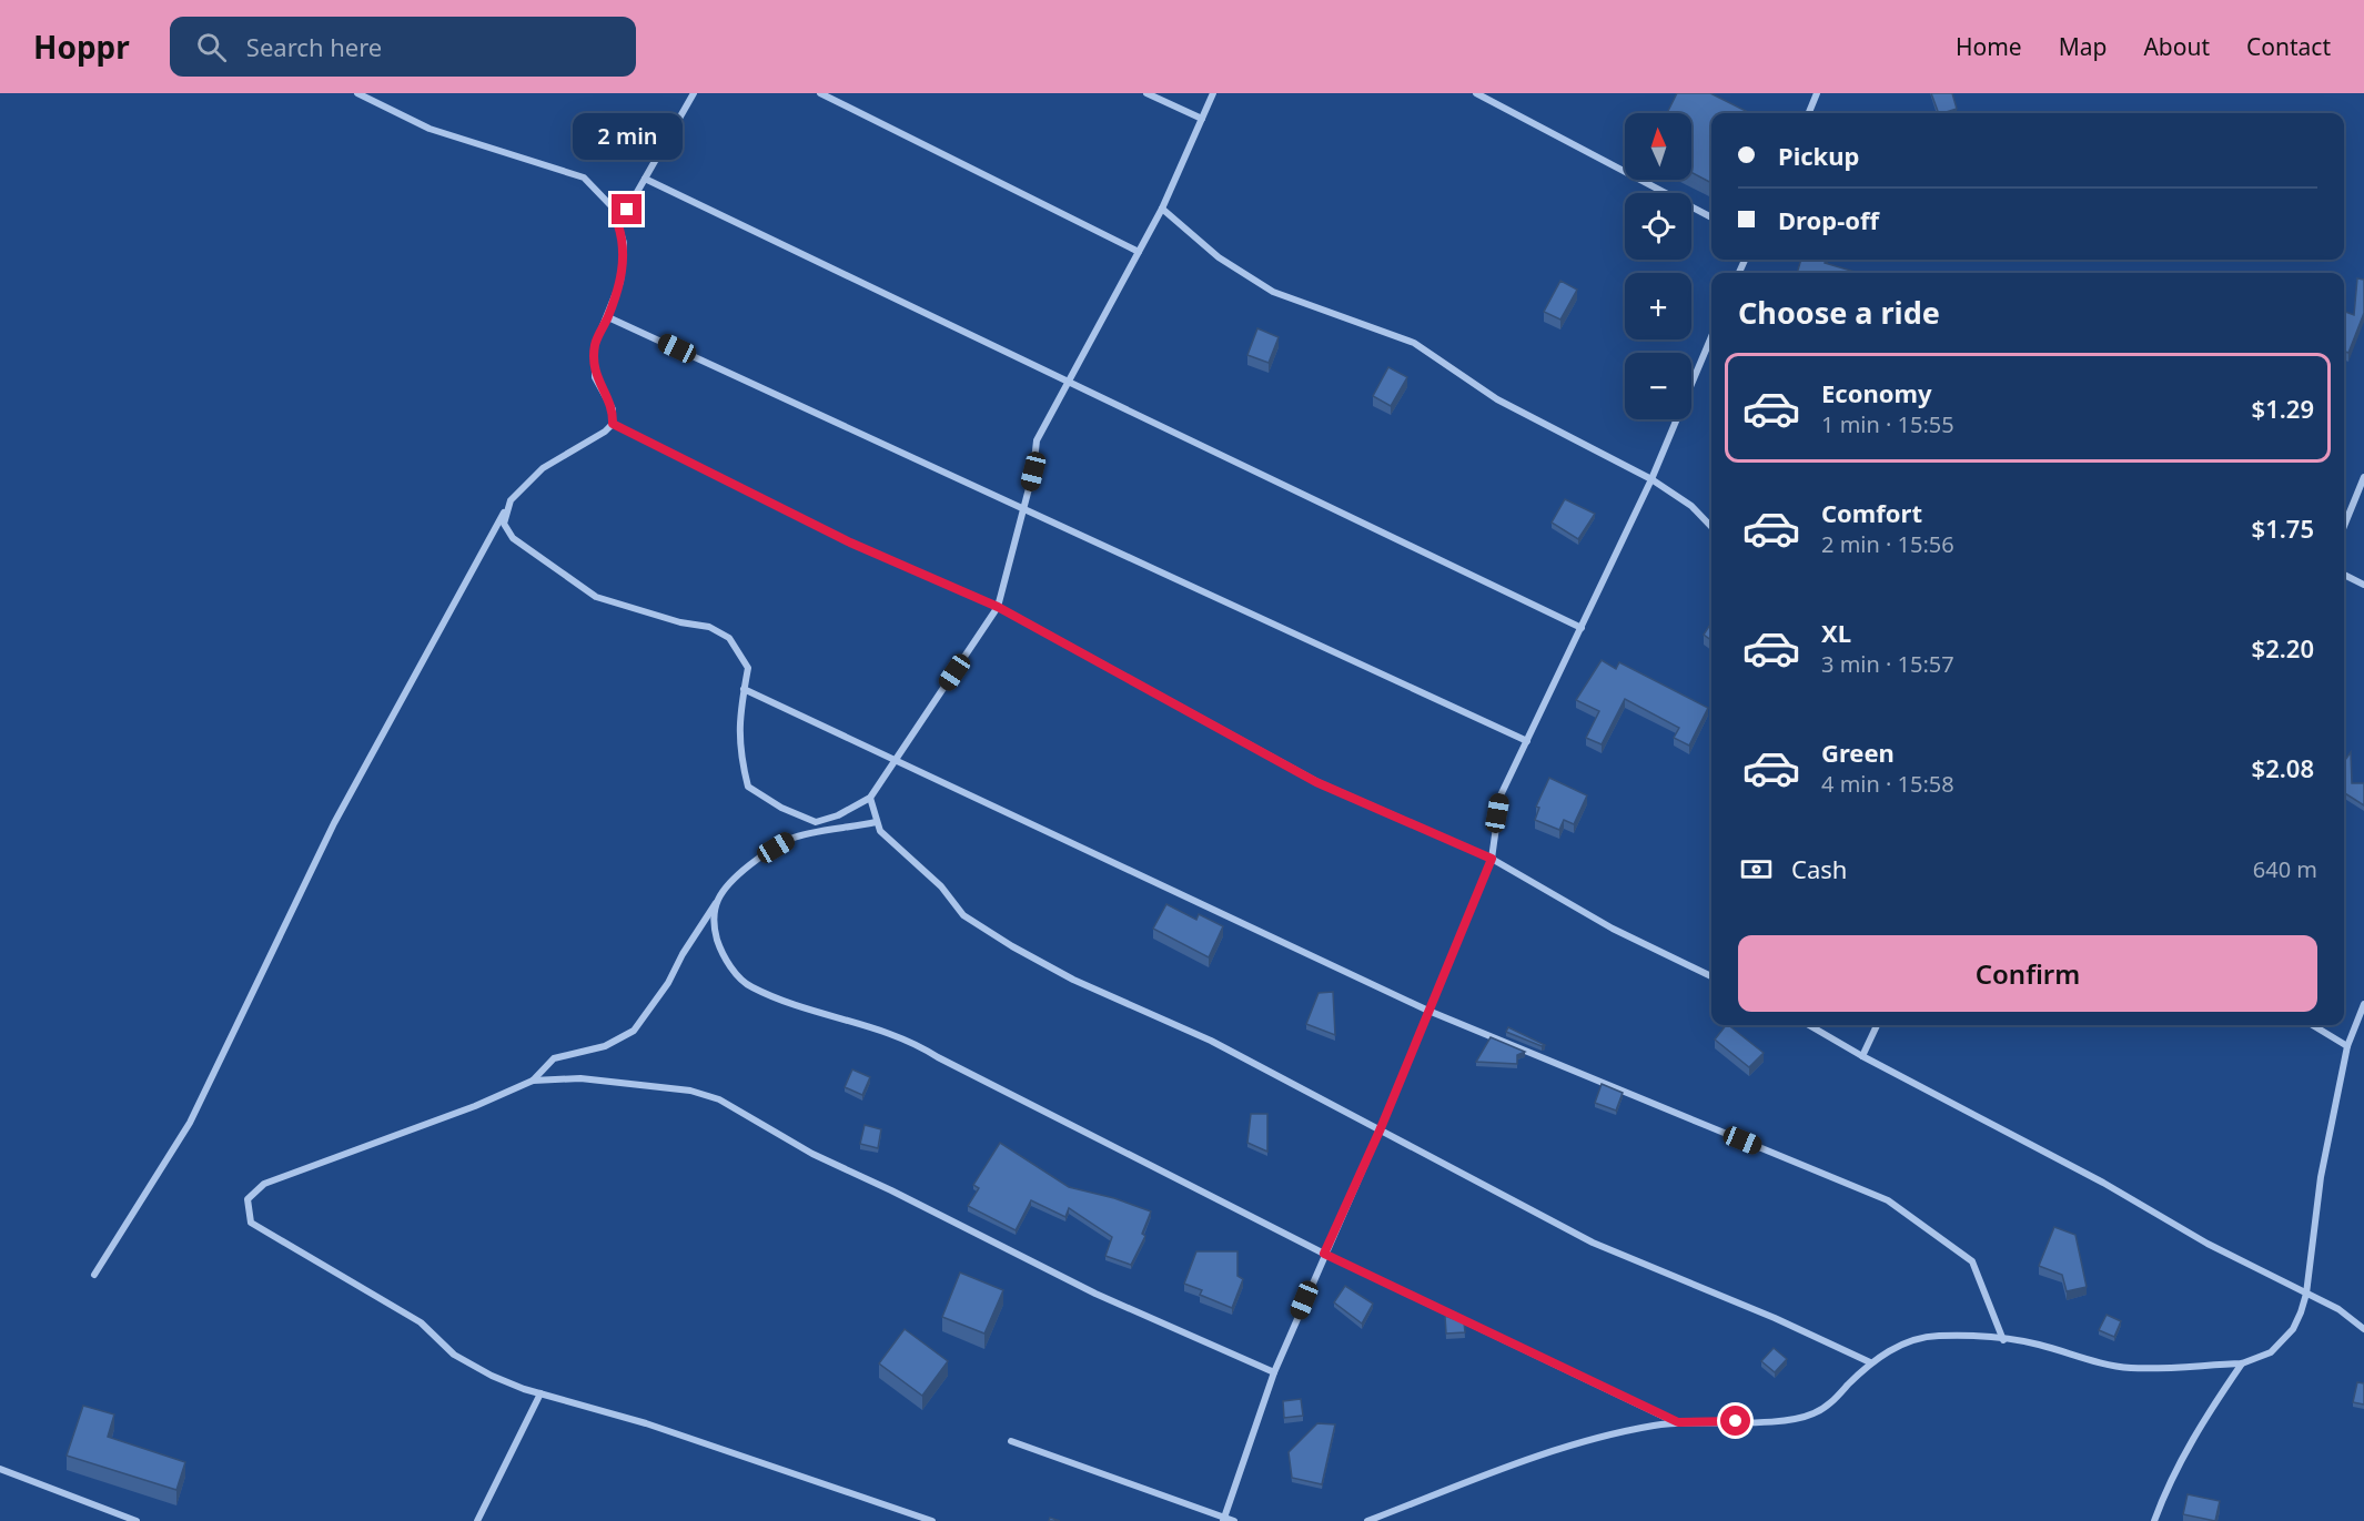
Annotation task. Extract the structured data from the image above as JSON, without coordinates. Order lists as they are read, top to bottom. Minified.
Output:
{"north":"top","page":{"header":"Hoppr","search":"Search here","nav":["Home","Map","About","Contact"],"map_buttons":["+","−"],"bubble":"2 min","banner":["Pickup","Drop-off"],"heading":"Choose a ride","list":[{"name":"Economy","note":"1 min · 15:55","value":"$1.29"},{"name":"Comfort","note":"2 min · 15:56","value":"$1.75"},{"name":"XL","note":"3 min · 15:57","value":"$2.20"},{"name":"Green","note":"4 min · 15:58","value":"$2.08"}],"pay":["Cash","640 m"],"buttons":"Confirm"}}
